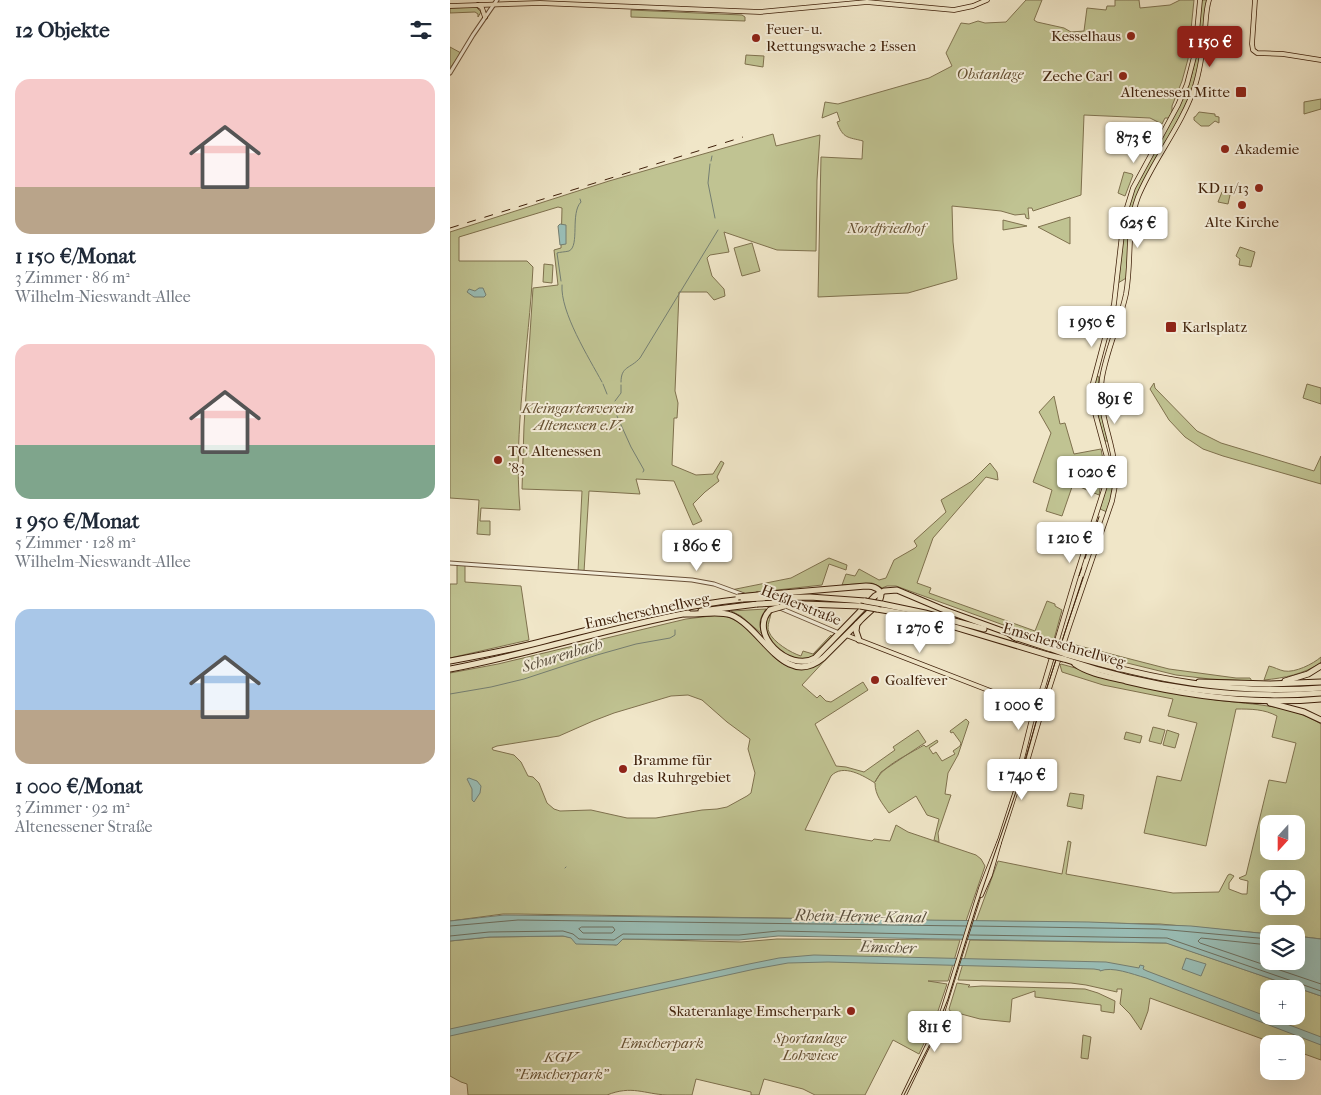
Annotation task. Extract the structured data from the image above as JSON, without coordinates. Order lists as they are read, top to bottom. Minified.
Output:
{"streets":{"highway":["Emscherschnellweg"],"main road":["Heßlerstraße"]},"water":["Schurenbach","Rhein-Herne-Kanal","Emscher"],"parks":["Obstanlage","Nordfriedhof","Kleingartenverein Altenessen e.V.","Sportanlage Lohwiese","Emscherpark","KGV \"Emscherpark\""],"places":{"other":["Kesselhaus","Feuer- u. Rettungswache 2 Essen","Zeche Carl","Akademie","KD 11/13","Alte Kirche","TC Altenessen '83","Goalfever","Bramme für das Ruhrgebiet","Skateranlage Emscherpark"],"transit":["Altenessen Mitte","Karlsplatz"]},"north":"bottom","page":{"heading":"12 Objekte","price":["1 150 €","873 €","625 €","1 950 €","891 €","1 020 €","1 210 €","1 860 €","1 270 €","1 000 €","1 740 €","811 €"],"list":[{"name":"1 150 €/Monat","note":"3 Zimmer · 86 m² · Wilhelm-Nieswandt-Allee"},{"name":"1 950 €/Monat","note":"5 Zimmer · 128 m² · Wilhelm-Nieswandt-Allee"},{"name":"1 000 €/Monat","note":"3 Zimmer · 92 m² · Altenessener Straße"}],"map_buttons":["+","−"]}}
